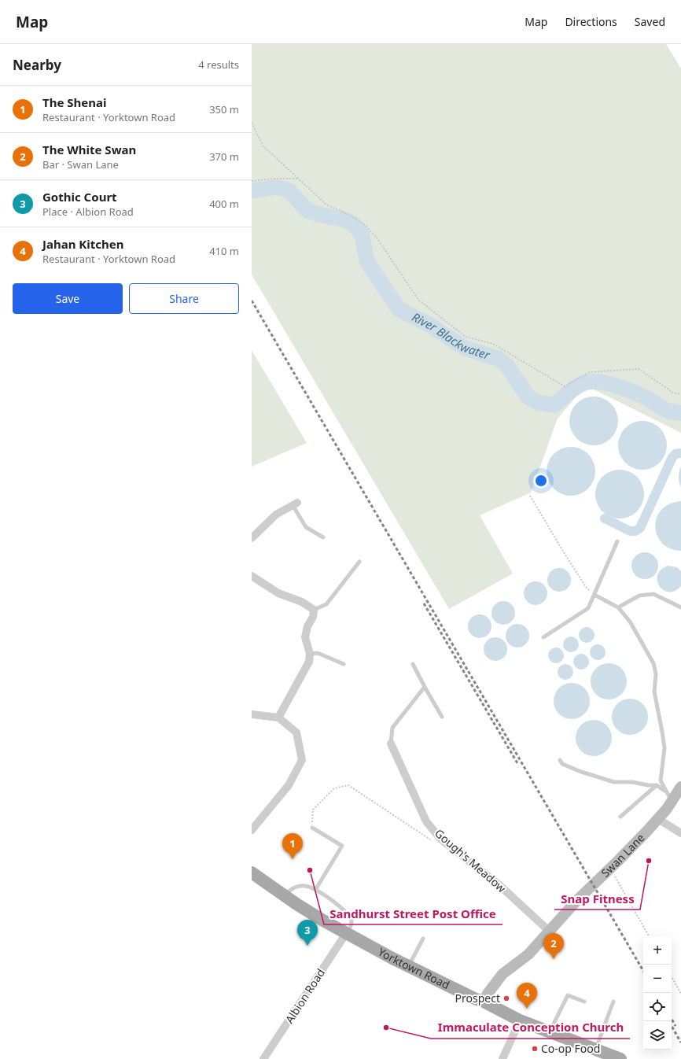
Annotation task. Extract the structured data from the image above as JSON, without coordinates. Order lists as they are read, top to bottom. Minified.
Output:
{"streets":{"main road":["Yorktown Road"],"street":["Swan Lane","Gough's Meadow","Albion Road"]},"crossings":[["Swan Lane","Gough's Meadow"],["Swan Lane","Yorktown Road"],["Yorktown Road","Albion Road"]],"water":["River Blackwater"],"places":["Snap Fitness","Sandhurst Street Post Office","Prospect","Immaculate Conception Church","Co-op Food"],"page":{"header":"Map","nav":["Map","Directions","Saved"],"heading":["Nearby","4 results"],"list":[{"mark":"1","name":"The Shenai","note":"Restaurant · Yorktown Road","value":"350 m"},{"mark":"2","name":"The White Swan","note":"Bar · Swan Lane","value":"370 m"},{"mark":"3","name":"Gothic Court","note":"Place · Albion Road","value":"400 m"},{"mark":"4","name":"Jahan Kitchen","note":"Restaurant · Yorktown Road","value":"410 m"}],"buttons":["Save","Share"],"pins":["1","3","2","4"],"map_buttons":["+","−"]}}
